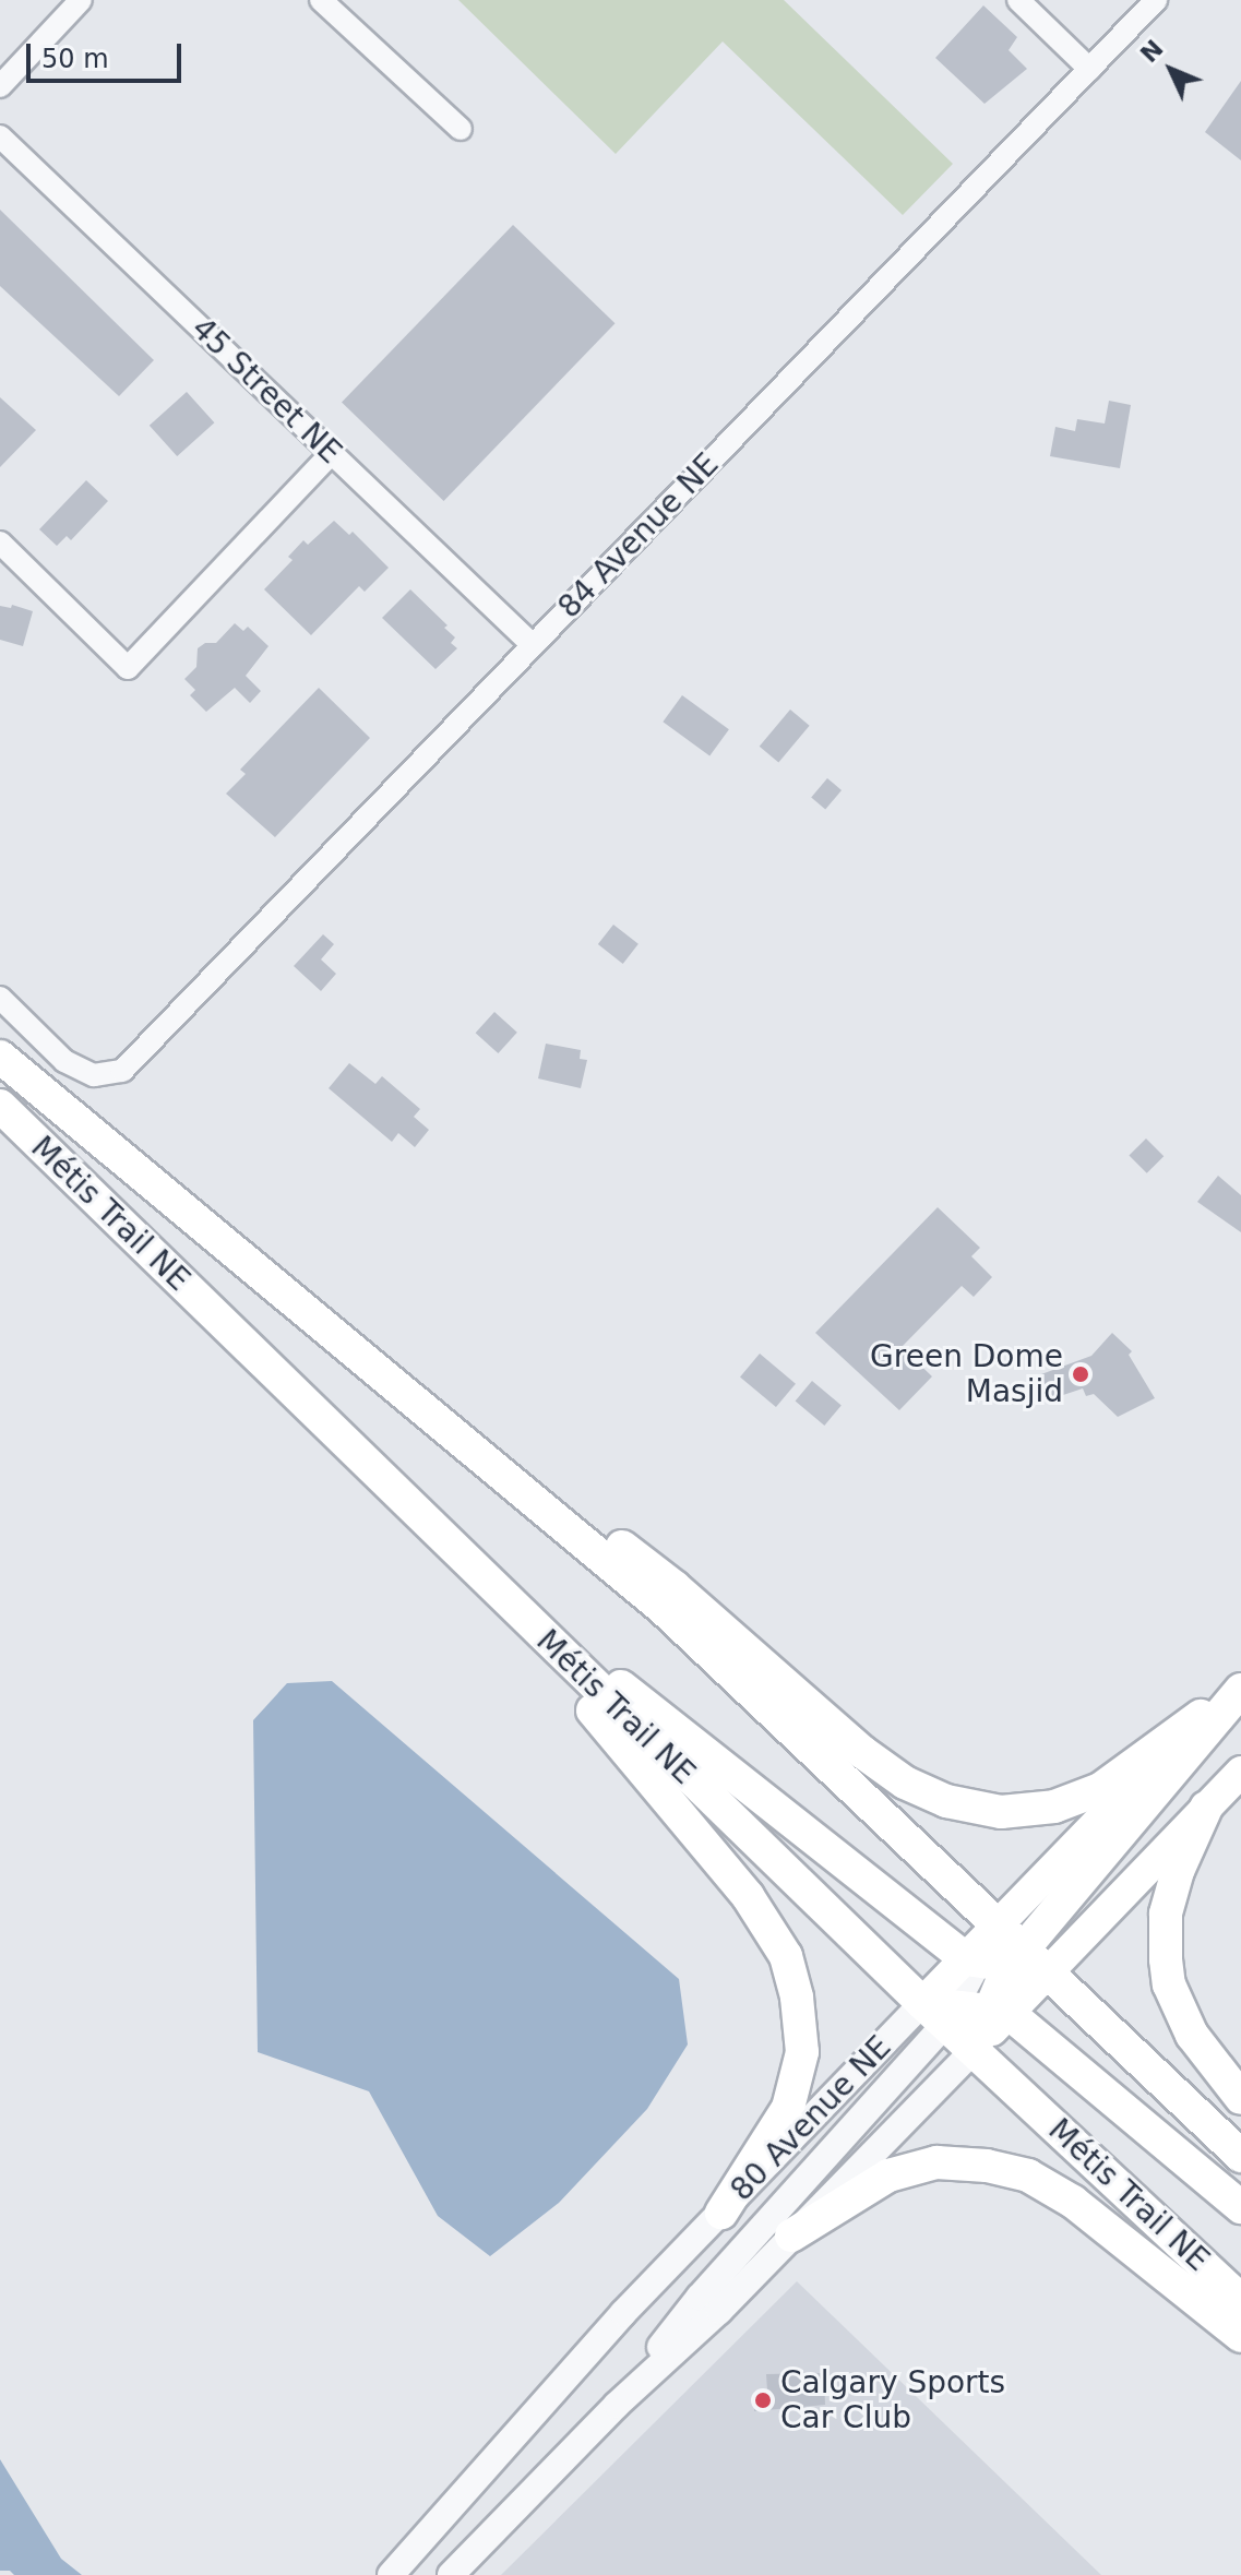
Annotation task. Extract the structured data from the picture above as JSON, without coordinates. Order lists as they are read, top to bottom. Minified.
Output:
{"streets":{"main road":["Métis Trail NE","80 Avenue NE"],"street":["45 Street NE","84 Avenue NE"]},"crossings":[["45 Street NE","84 Avenue NE"],["Métis Trail NE","80 Avenue NE"]],"places":["Green Dome Masjid","Calgary Sports Car Club"],"scale_bar":"50 m","north":"top left"}
